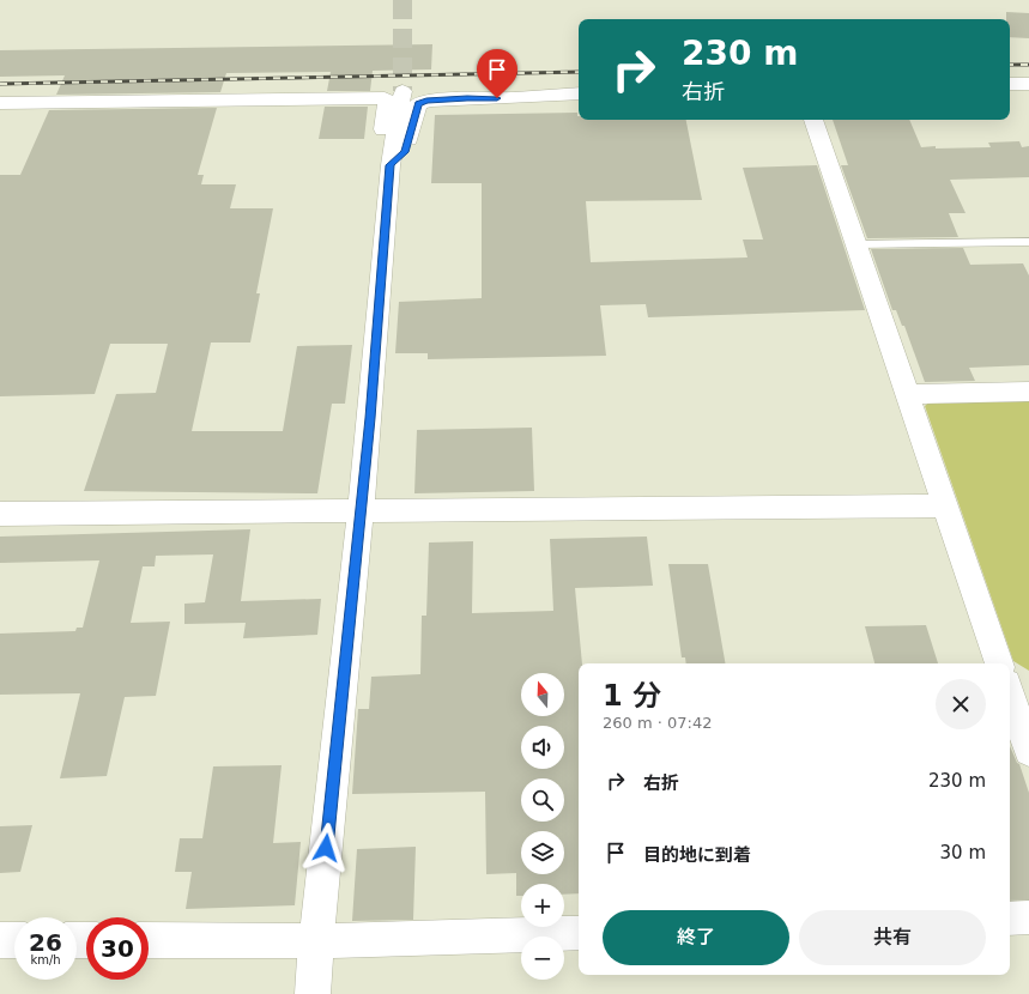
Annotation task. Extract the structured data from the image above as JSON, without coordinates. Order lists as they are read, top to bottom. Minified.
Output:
{"north":"top","page":{"turn":["230 m","右折"],"heading":["1 分","260 m · 07:42"],"map_buttons":["+","−"],"list":[{"name":"右折","value":"230 m"},{"name":"目的地に到着","value":"30 m"}],"buttons":["終了","共有"],"speed":"26 km/h","limit":"30"}}
